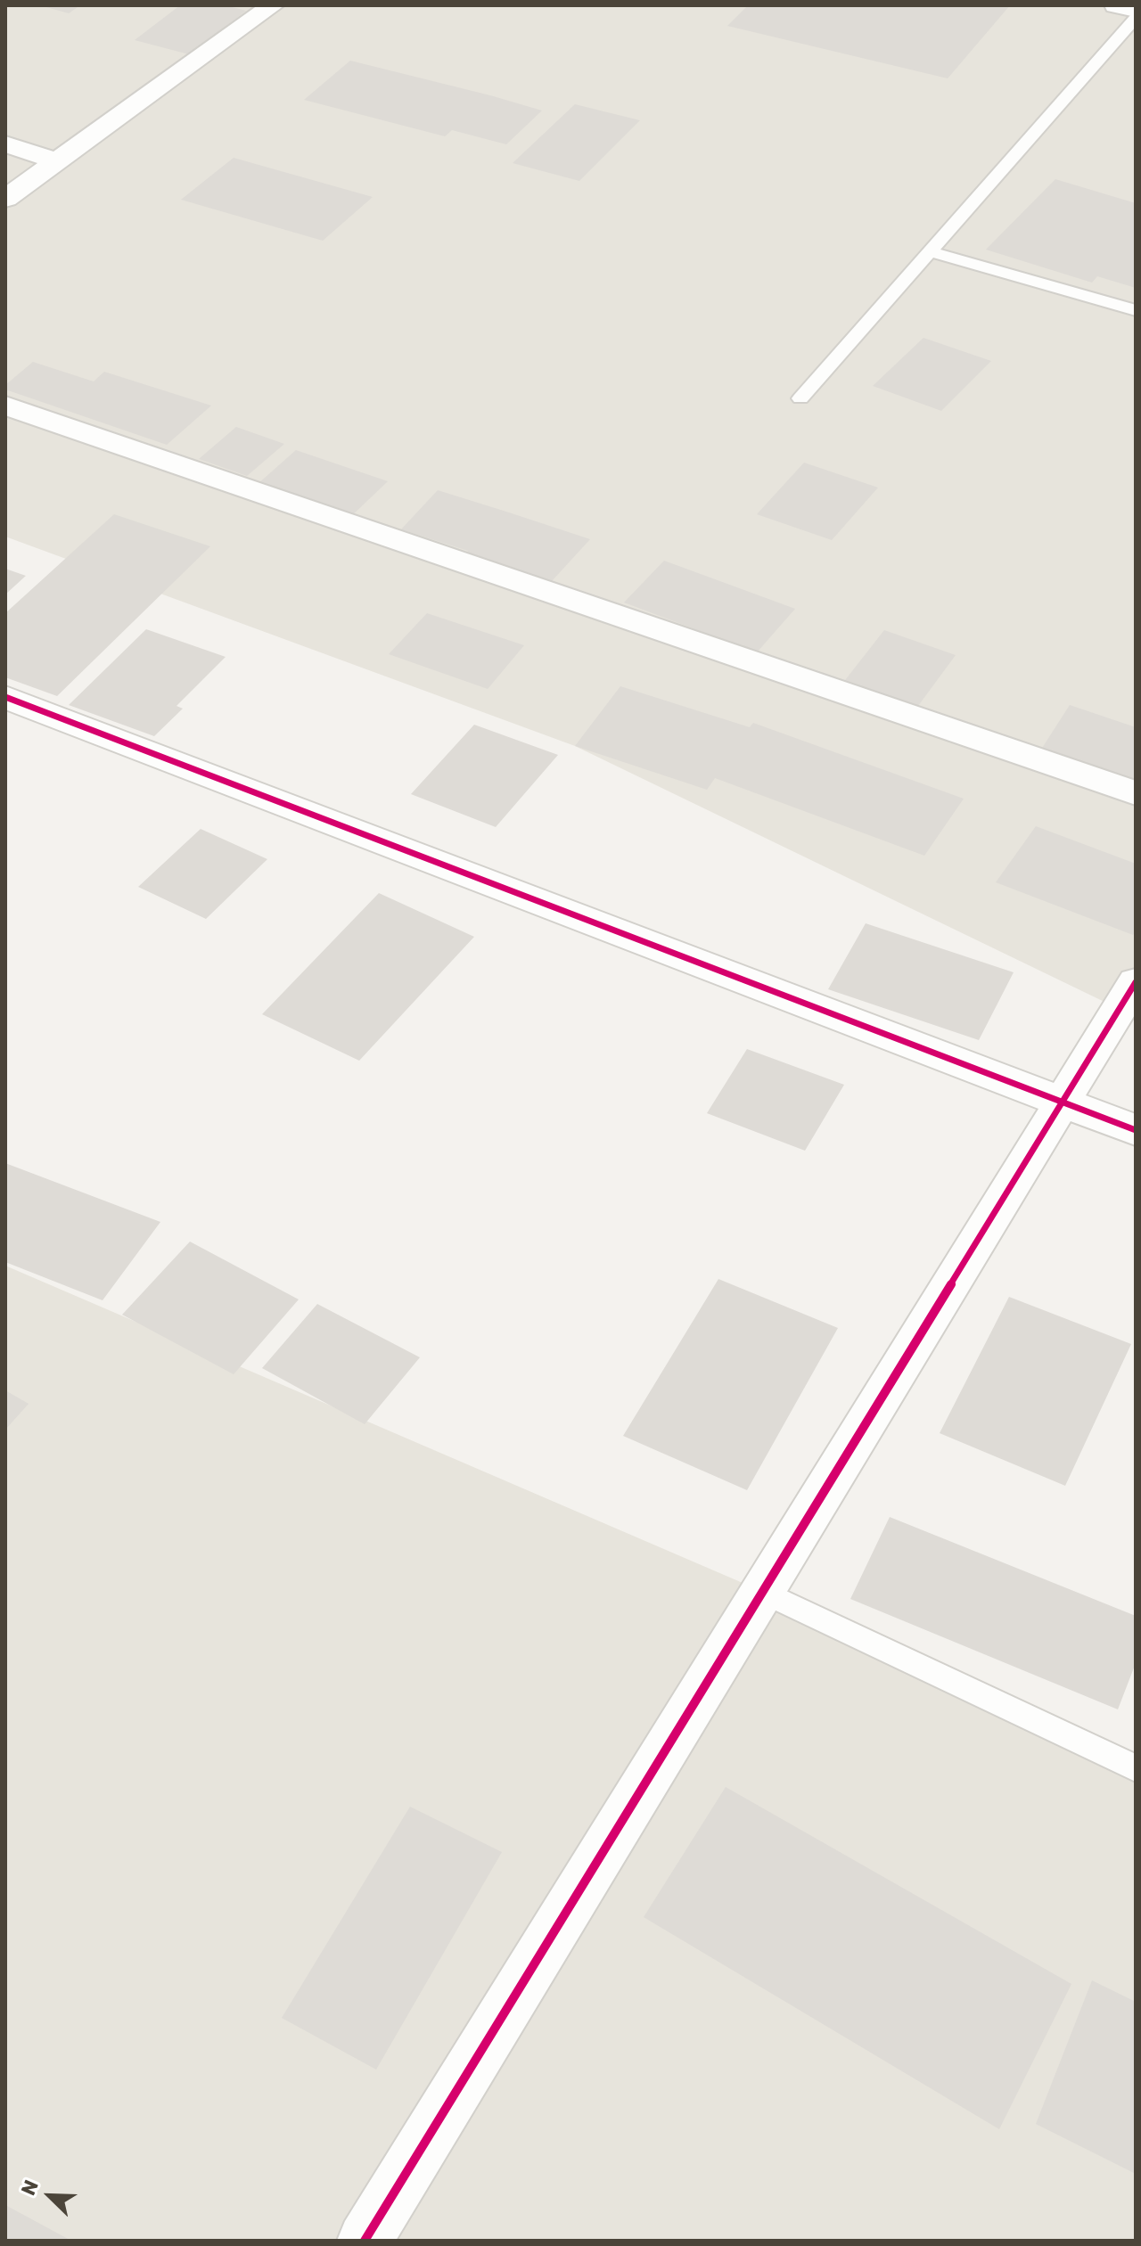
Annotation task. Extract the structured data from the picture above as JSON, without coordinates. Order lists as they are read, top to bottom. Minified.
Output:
{"north":"top left"}
